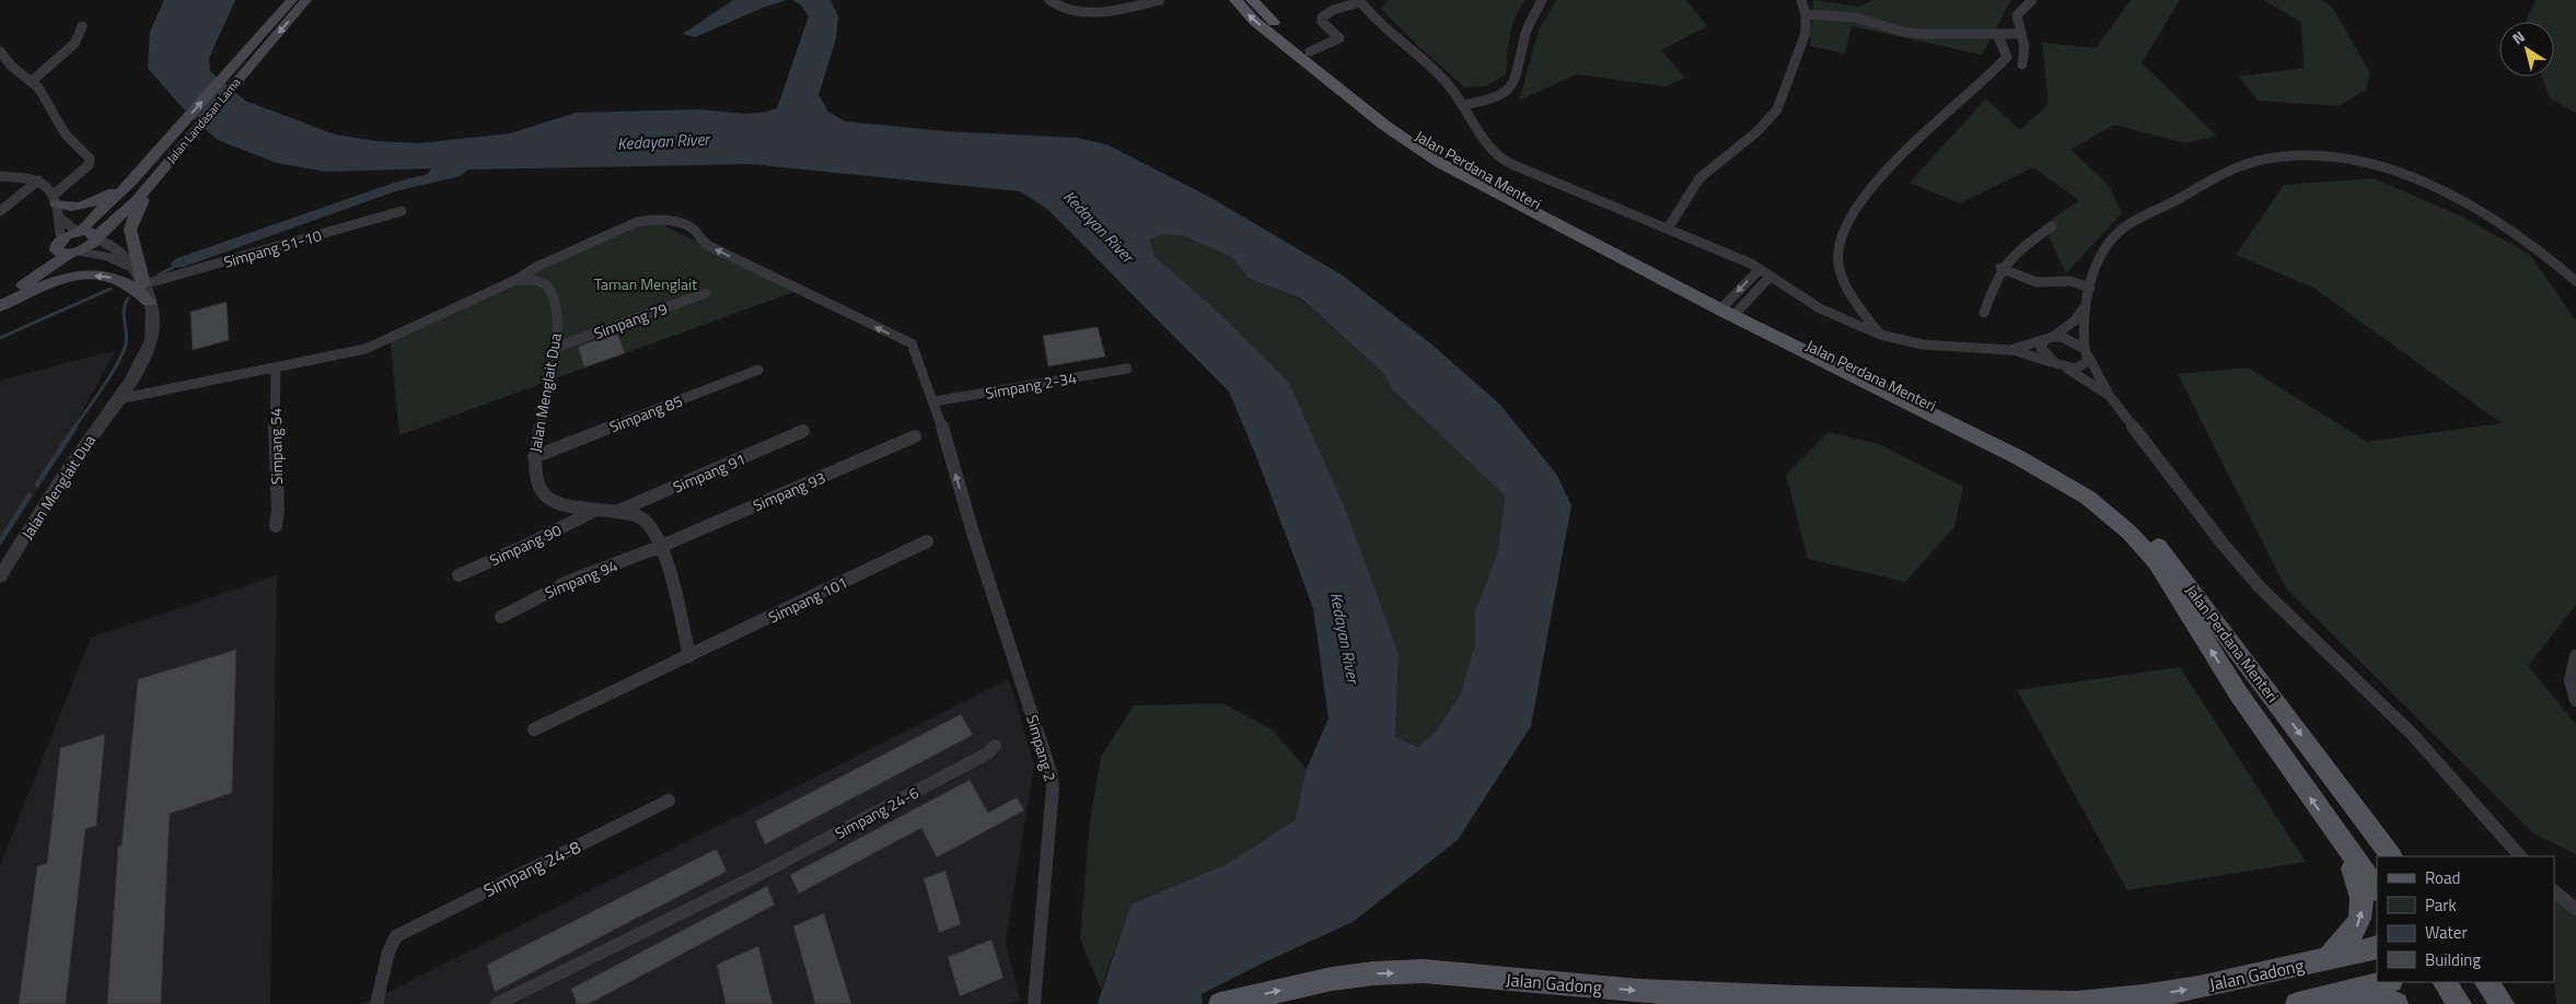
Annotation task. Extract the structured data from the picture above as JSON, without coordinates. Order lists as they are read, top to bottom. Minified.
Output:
{"streets":{"main road":["Jalan Landasan Lama","Jalan Perdana Menteri","Jalan Gadong"],"street":["Simpang 51-10","Simpang 79","Simpang 2-34","Jalan Menglait Dua","Simpang 85","Simpang 54","Simpang 91","Simpang 93","Simpang 90","Simpang 94","Simpang 101","Simpang 2","Simpang 24-6","Simpang 24-8"]},"crossings":[["Jalan Landasan Lama","Jalan Menglait Dua"],["Simpang 51-10","Jalan Menglait Dua"],["Simpang 79","Jalan Menglait Dua"],["Simpang 2-34","Simpang 2"],["Jalan Menglait Dua","Simpang 85"],["Jalan Menglait Dua","Simpang 91"],["Jalan Menglait Dua","Simpang 93"],["Jalan Menglait Dua","Simpang 90"],["Jalan Menglait Dua","Simpang 94"],["Jalan Menglait Dua","Simpang 101"],["Jalan Menglait Dua","Simpang 2"],["Simpang 93","Simpang 94"]],"one_way":["Jalan Gadong"],"water":["Kedayan River"],"parks":["Taman Menglait"],"legend":["Road","Park","Water","Building"],"north":"top left"}
